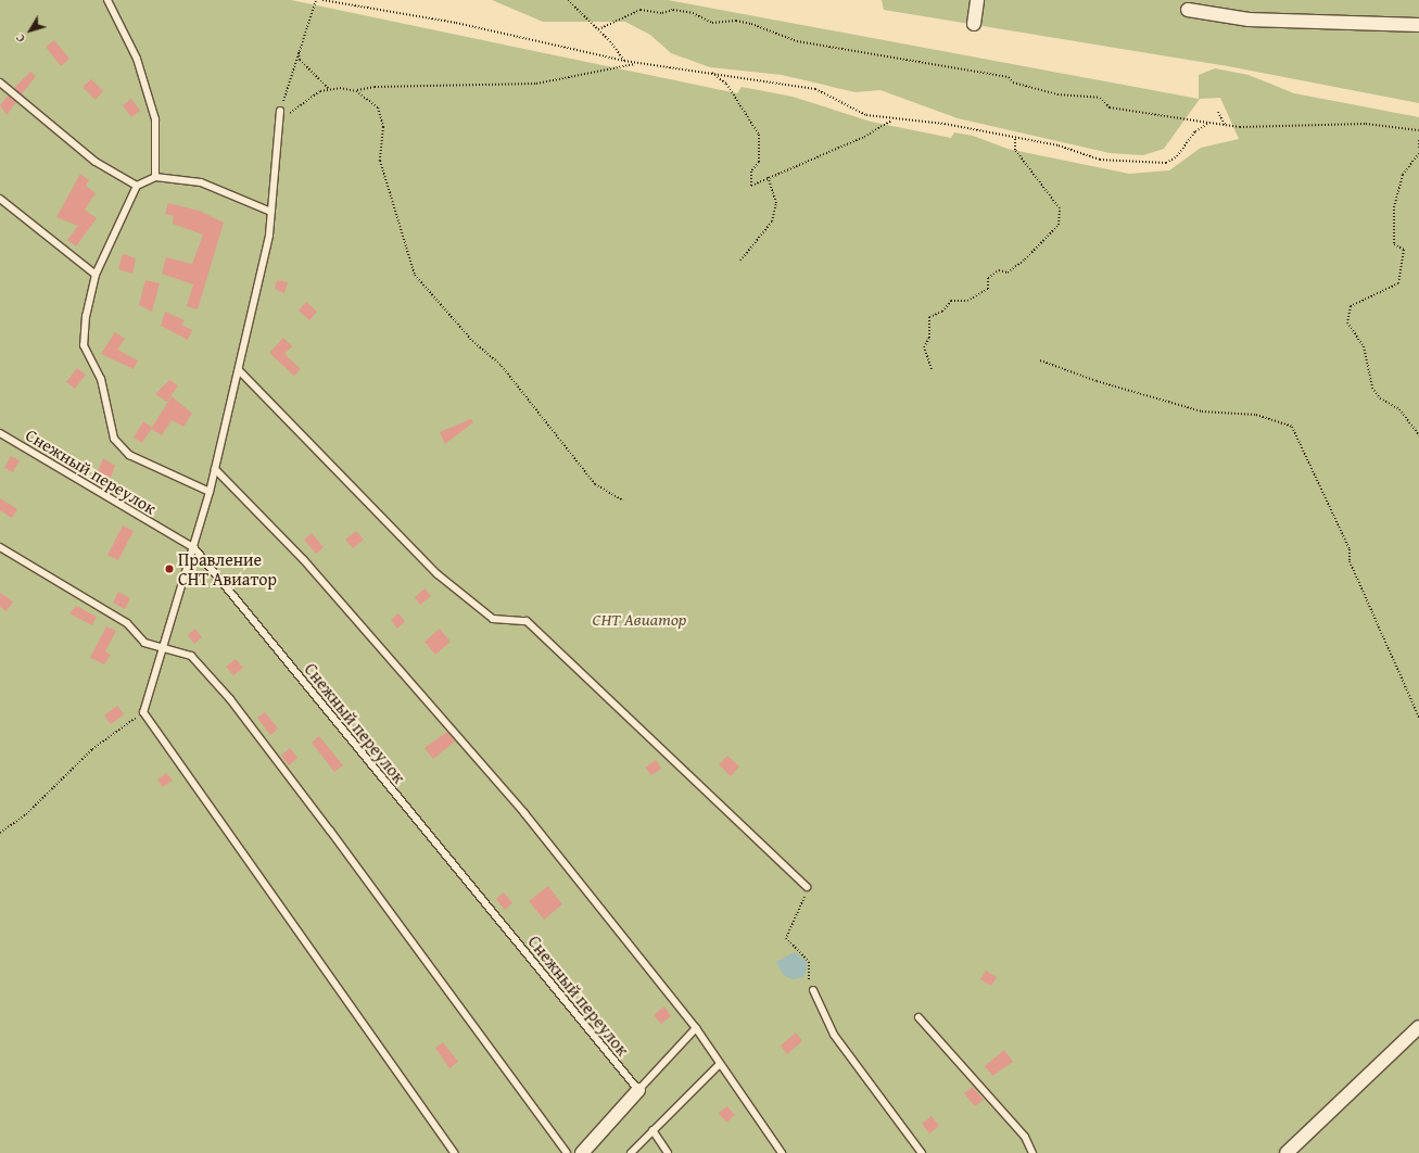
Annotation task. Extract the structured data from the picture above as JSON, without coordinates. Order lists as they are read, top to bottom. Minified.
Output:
{"streets":{"lane":["Снежный переулок"]},"parks":["СНТ Авиатор"],"places":["Правление СНТ Авиатор"],"north":"bottom left"}
